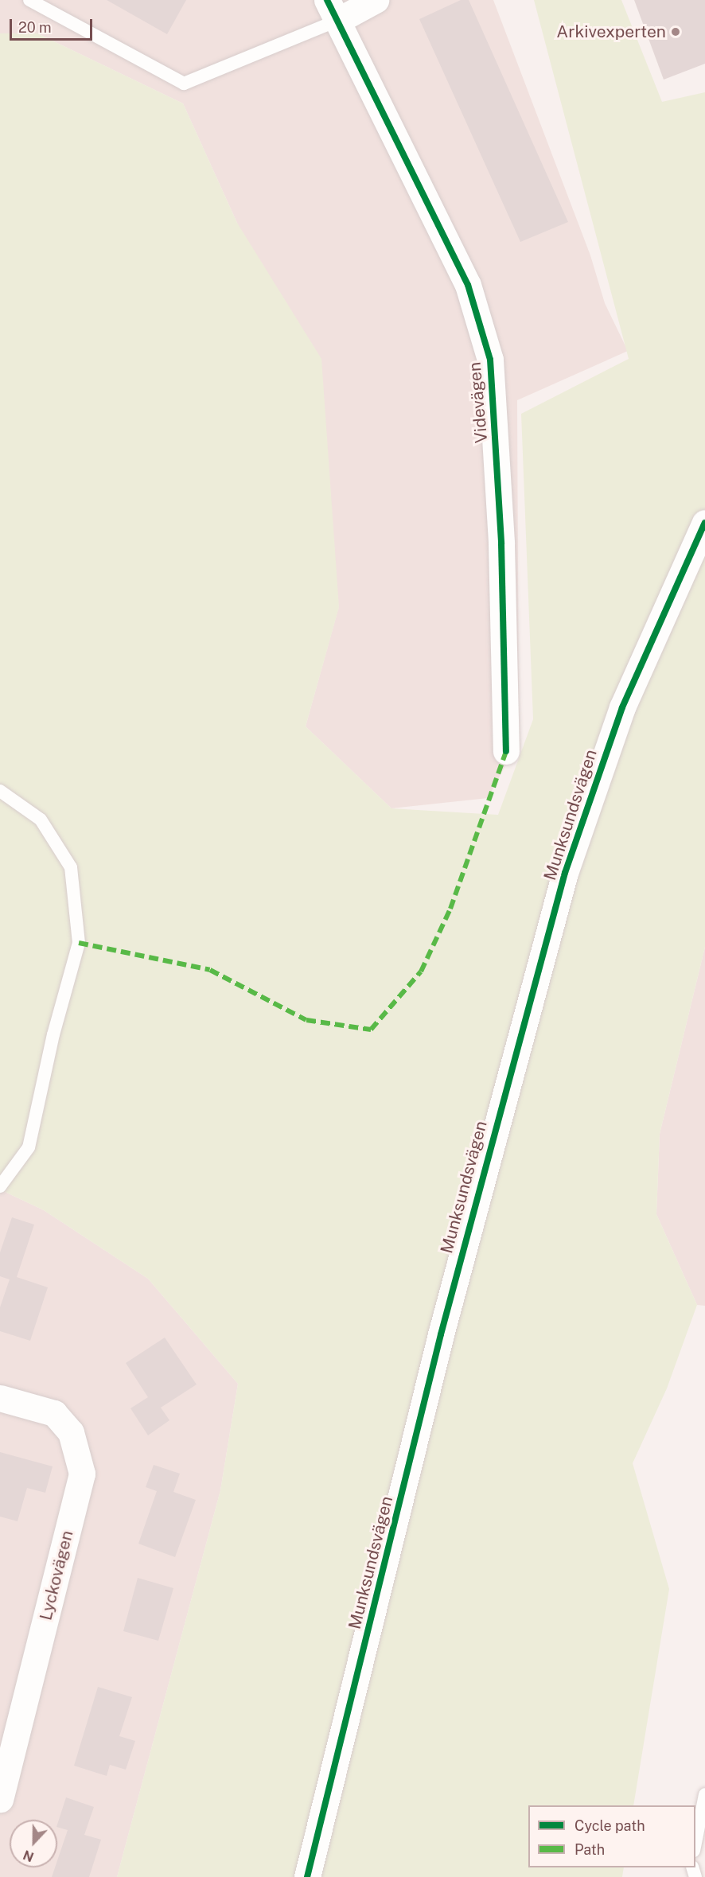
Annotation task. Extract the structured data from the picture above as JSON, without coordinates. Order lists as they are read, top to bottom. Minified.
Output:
{"streets":{"street":["Videvägen","Munksundsvägen","Lyckovägen"]},"places":["Arkivexperten"],"legend":["Cycle path","Path"],"scale_bar":"20 m","north":"bottom"}
